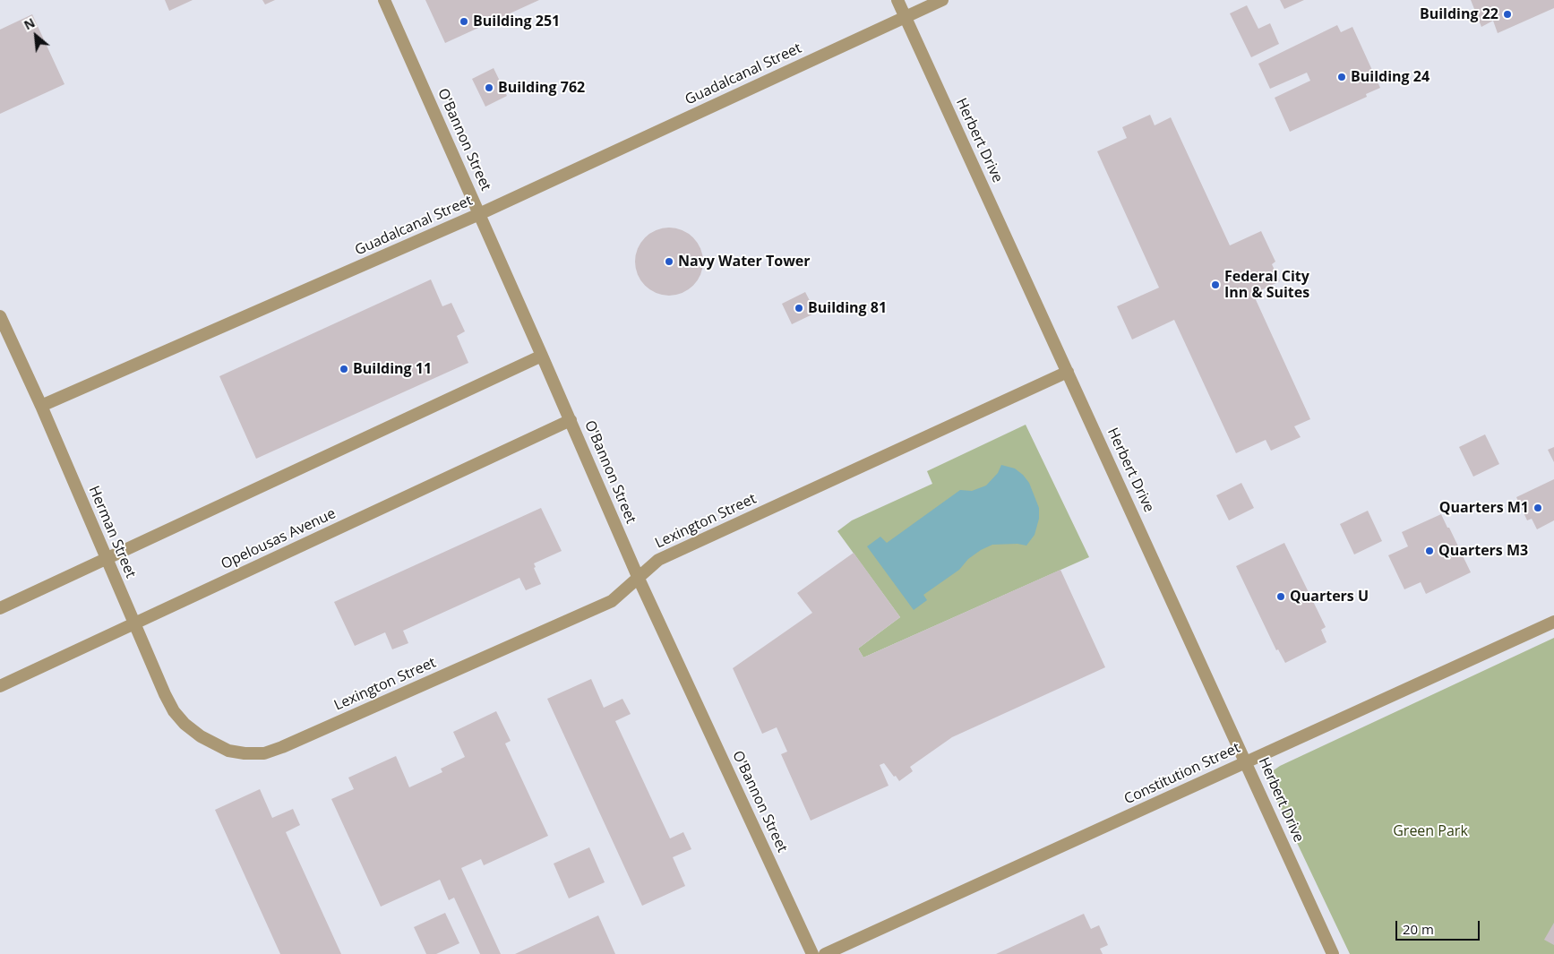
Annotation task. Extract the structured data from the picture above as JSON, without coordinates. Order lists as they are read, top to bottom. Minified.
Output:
{"streets":{"street":["Guadalcanal Street","O'Bannon Street","Herbert Drive","Lexington Street","Herman Street","Opelousas Avenue","Constitution Street"]},"crossings":[["Guadalcanal Street","O'Bannon Street"],["Guadalcanal Street","Herbert Drive"],["Guadalcanal Street","Herman Street"],["O'Bannon Street","Lexington Street"],["O'Bannon Street","Opelousas Avenue"],["Herbert Drive","Lexington Street"],["Herbert Drive","Constitution Street"],["Lexington Street","Herman Street"],["Herman Street","Opelousas Avenue"]],"parks":["Green Park"],"places":["Building 22","Building 251","Building 24","Building 762","Navy Water Tower","Federal City Inn & Suites","Building 81","Building 11","Quarters M1","Quarters M3","Quarters U"],"scale_bar":"20 m","north":"top left"}
